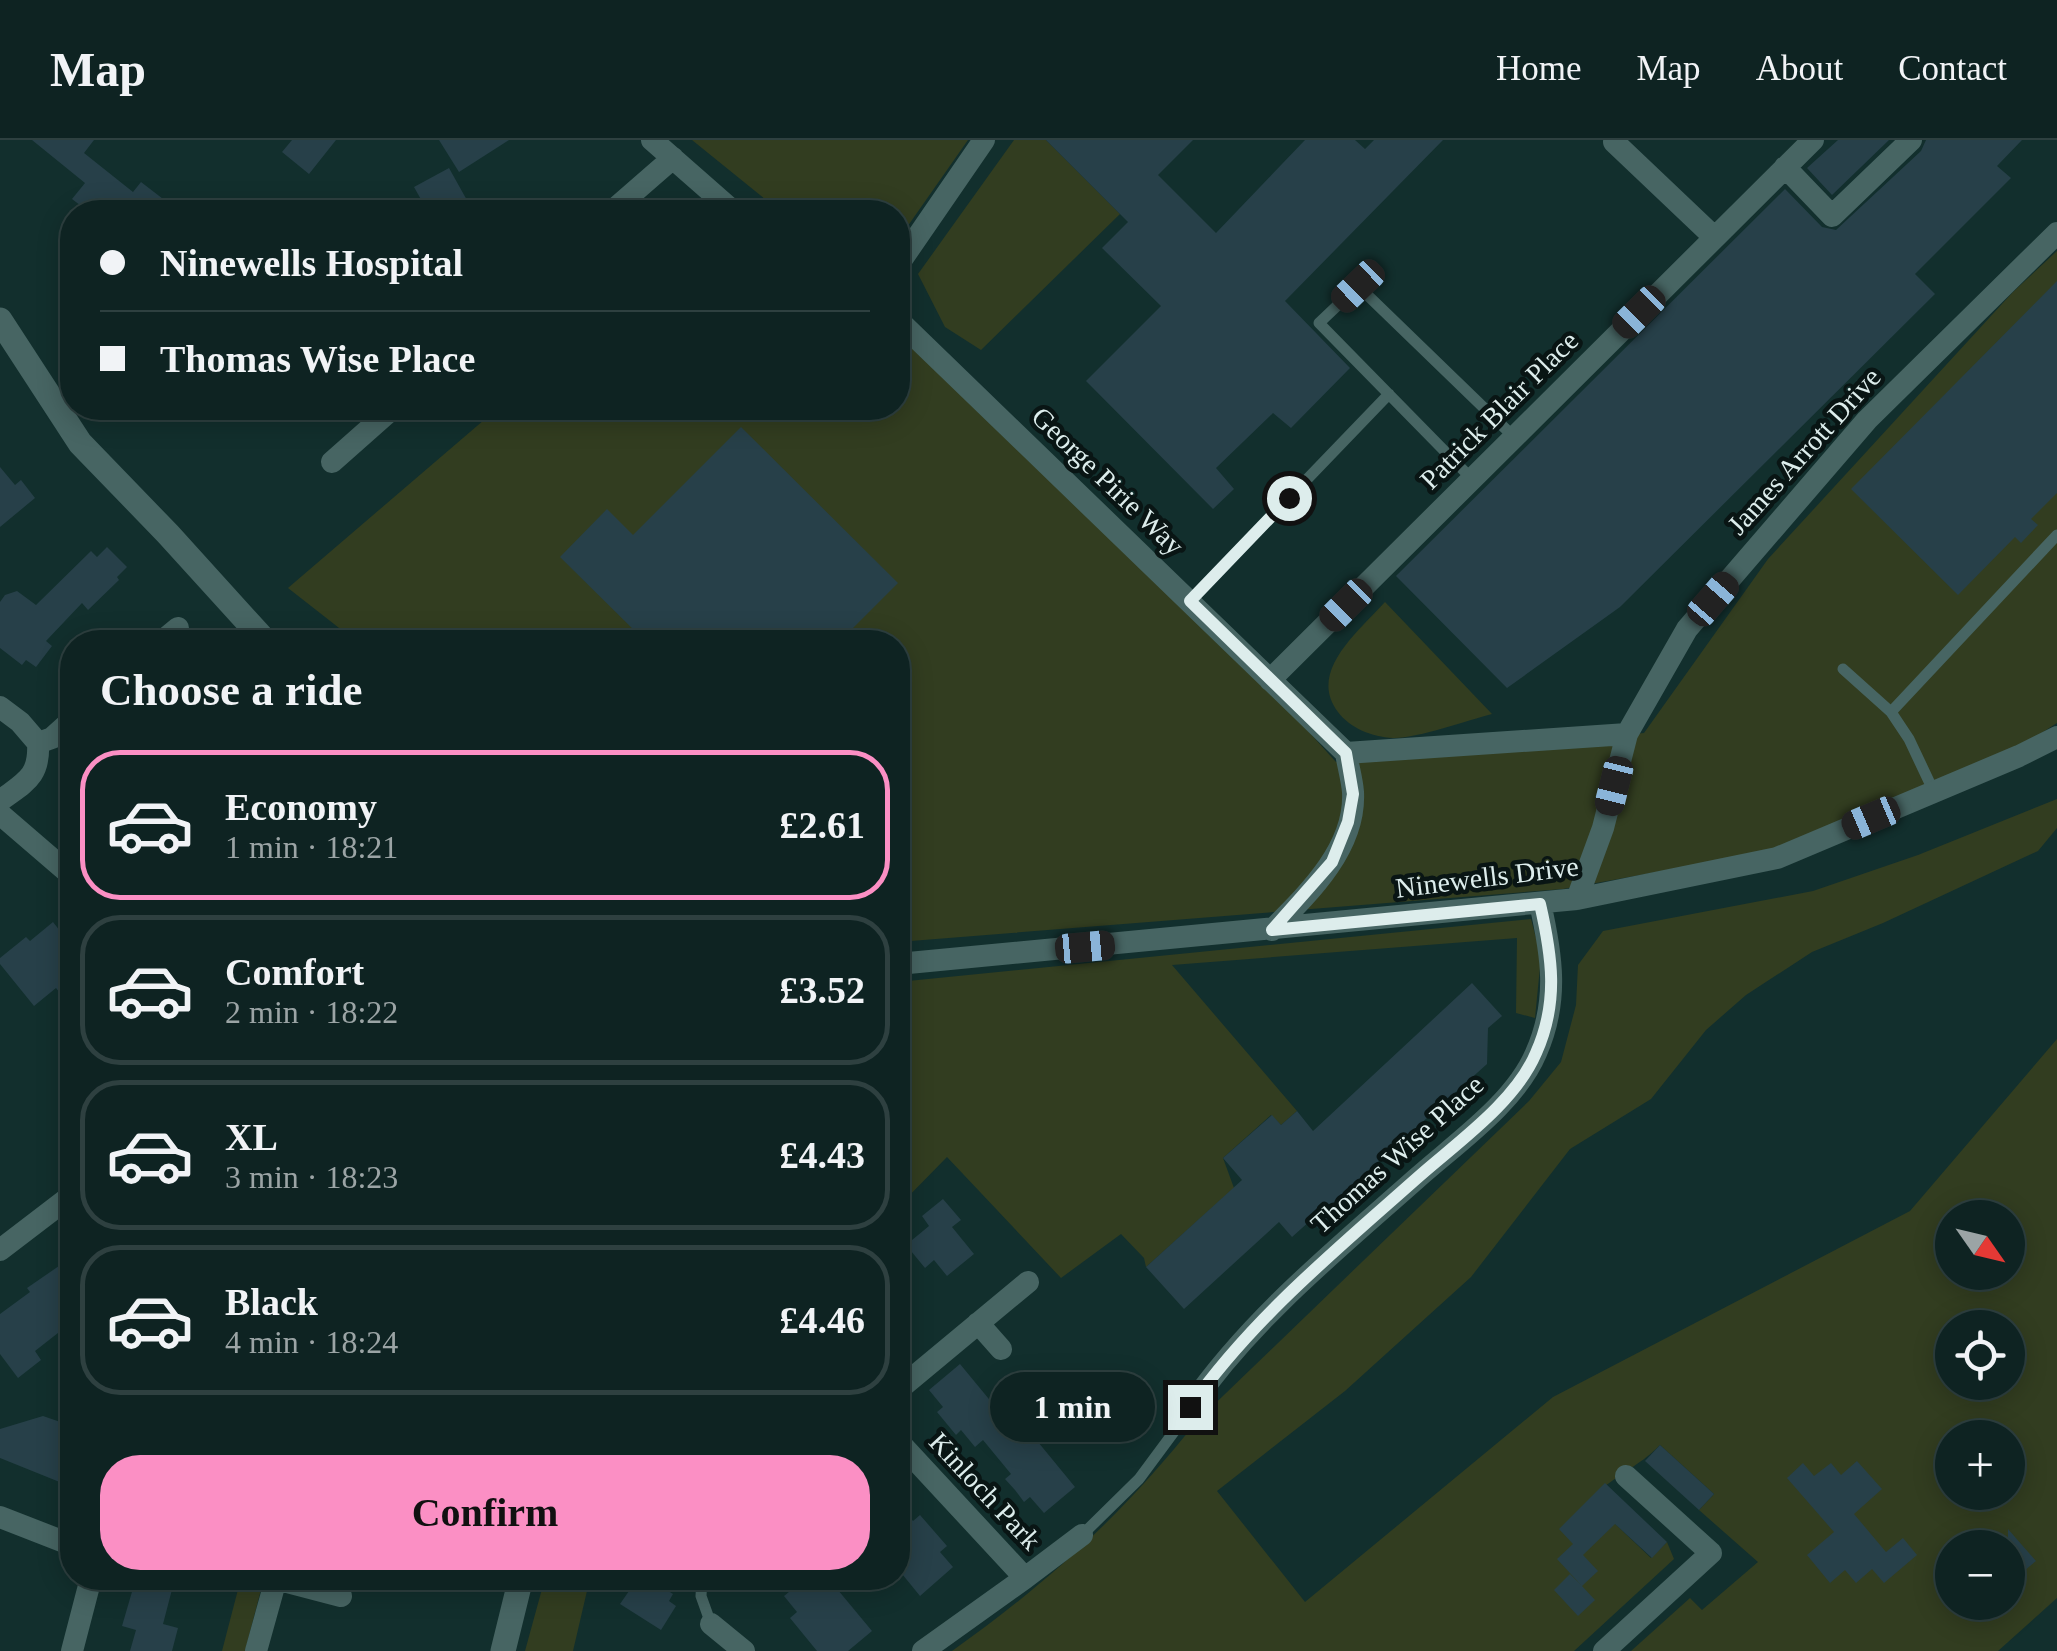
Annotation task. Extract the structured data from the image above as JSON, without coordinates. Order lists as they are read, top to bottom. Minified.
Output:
{"streets":{"street":["Patrick Blair Place","James Arrott Drive","George Pirie Way","Ninewells Drive","Thomas Wise Place","Kinloch Park"]},"crossings":[["Patrick Blair Place","George Pirie Way"],["James Arrott Drive","Ninewells Drive"],["Ninewells Drive","Thomas Wise Place"]],"north":"bottom right","page":{"header":"Map","nav":["Home","Map","About","Contact"],"banner":["Ninewells Hospital","Thomas Wise Place"],"heading":"Choose a ride","list":[{"name":"Economy","note":"1 min · 18:21","value":"£2.61"},{"name":"Comfort","note":"2 min · 18:22","value":"£3.52"},{"name":"XL","note":"3 min · 18:23","value":"£4.43"},{"name":"Black","note":"4 min · 18:24","value":"£4.46"}],"map_buttons":["+","−"],"bubble":"1 min","buttons":"Confirm"}}
